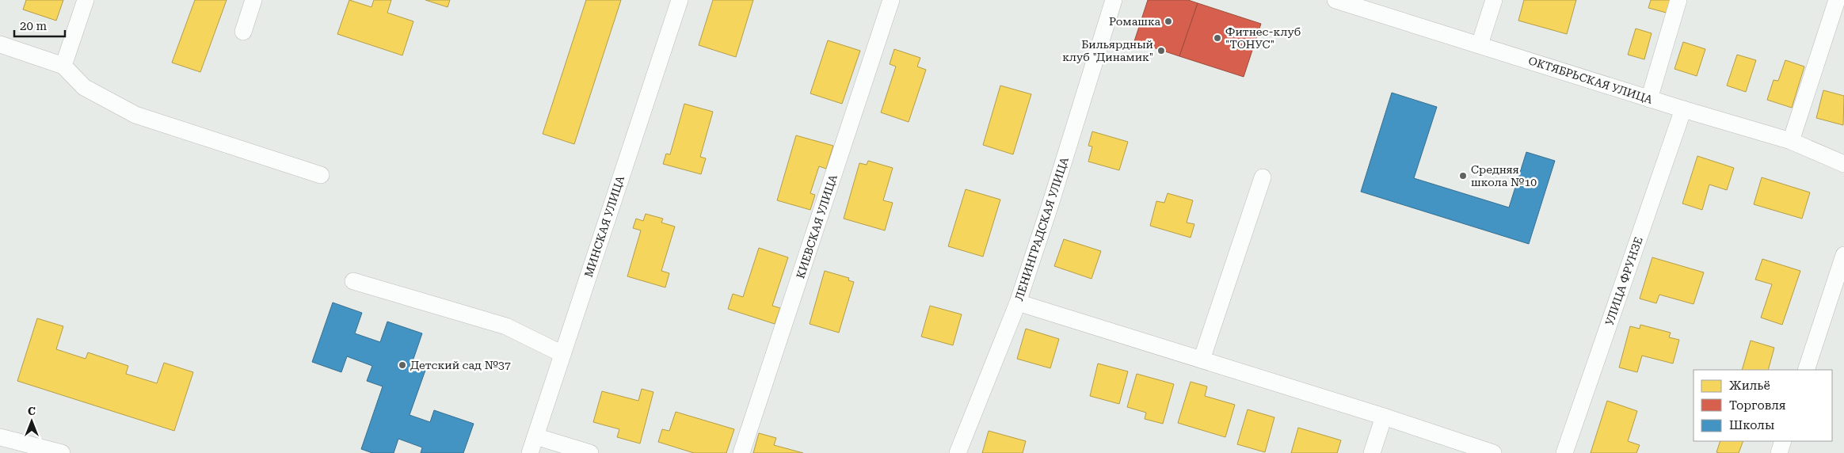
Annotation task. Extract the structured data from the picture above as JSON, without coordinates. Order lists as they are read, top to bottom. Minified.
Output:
{"streets":{"street":["ОКТЯБРЬСКАЯ УЛИЦА","МИНСКАЯ УЛИЦА","КИЕВСКАЯ УЛИЦА","ЛЕНИНГРАДСКАЯ УЛИЦА","УЛИЦА ФРУНЗЕ"]},"crossings":[["ОКТЯБРЬСКАЯ УЛИЦА","УЛИЦА ФРУНЗЕ"]],"places":["Ромашка","Фитнес-клуб \"ТОНУС\"","Бильярдный клуб \"Динамик\"","Средняя школа №10","Детский сад №37"],"legend":["Жильё","Торговля","Школы"],"scale_bar":"20 m","north":"top"}
